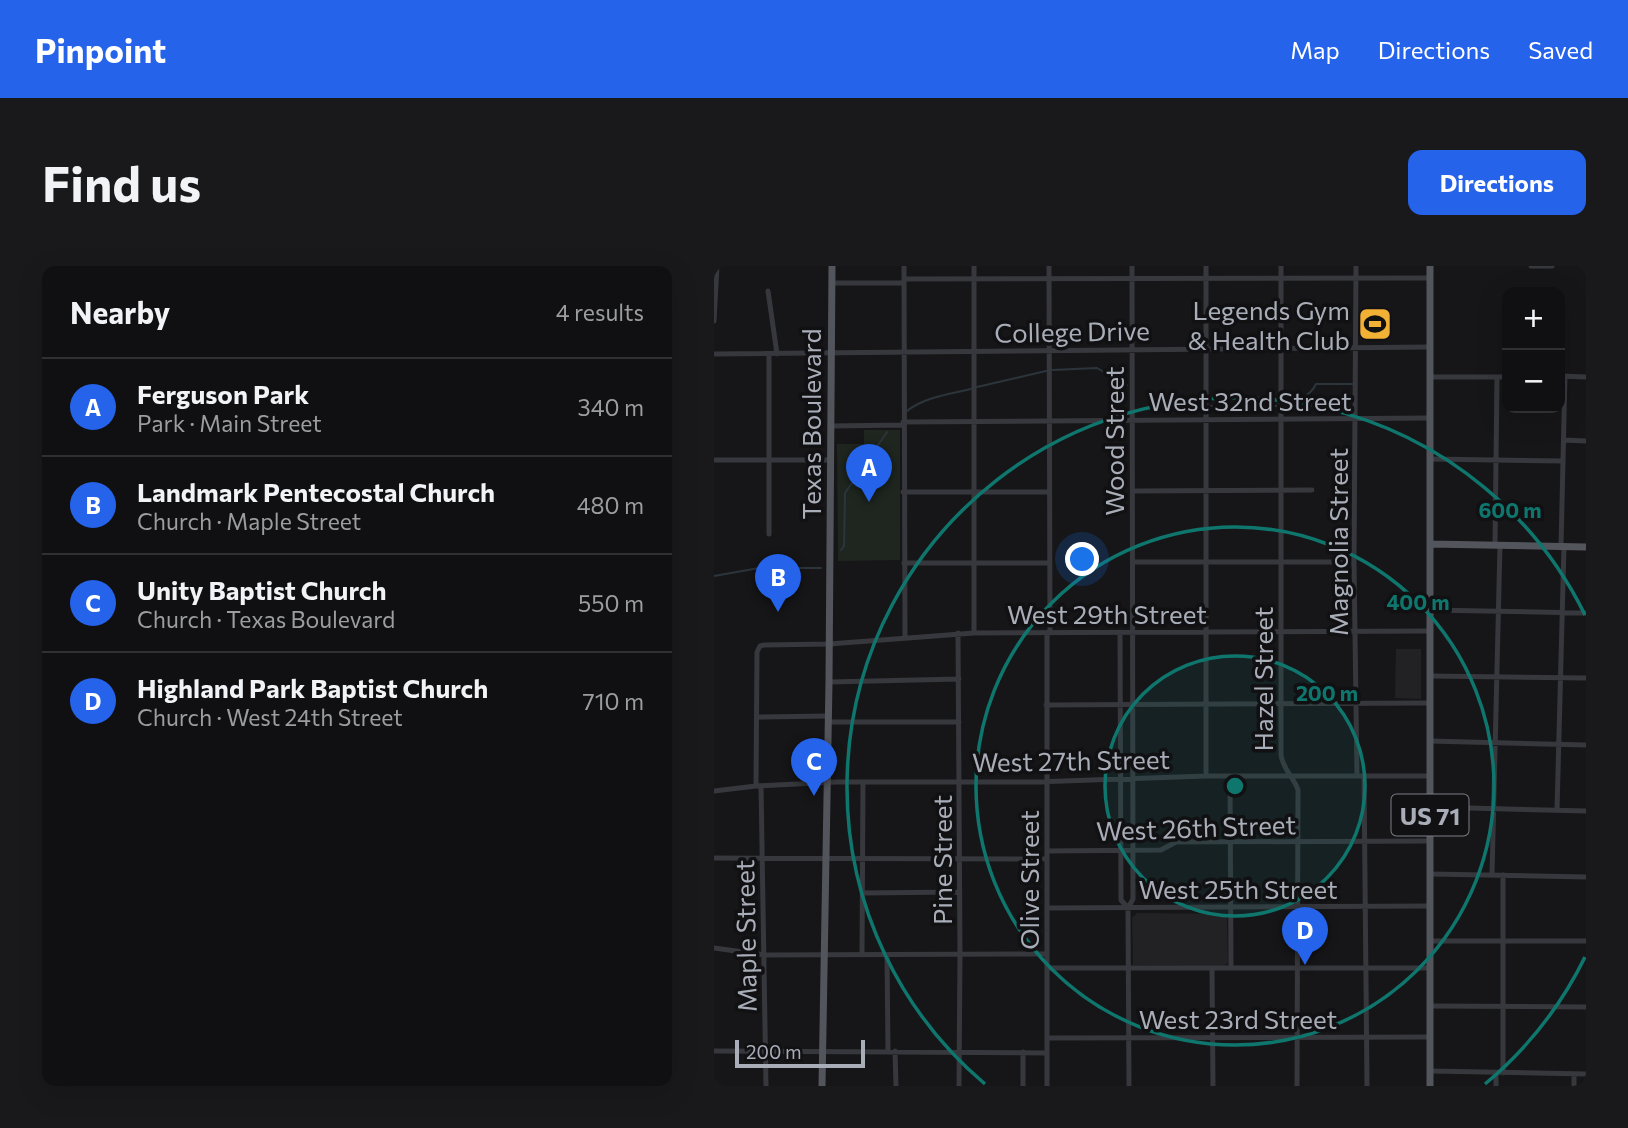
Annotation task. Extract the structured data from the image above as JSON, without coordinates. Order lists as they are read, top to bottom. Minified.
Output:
{"streets":{"main road":["Texas Boulevard","US 71"],"street":["College Drive","West 32nd Street","Wood Street","Magnolia Street","West 29th Street","Hazel Street","West 27th Street","West 26th Street","Pine Street","Olive Street","West 25th Street","Maple Street","West 23rd Street"]},"crossings":[["College Drive","Texas Boulevard"],["College Drive","Wood Street"],["College Drive","Magnolia Street"],["College Drive","Hazel Street"],["College Drive","US 71"],["College Drive","Olive Street"],["West 32nd Street","Texas Boulevard"],["West 32nd Street","Wood Street"],["West 32nd Street","Magnolia Street"],["West 32nd Street","Hazel Street"],["West 32nd Street","US 71"],["West 32nd Street","Olive Street"],["Texas Boulevard","West 29th Street"],["Texas Boulevard","West 27th Street"],["Wood Street","West 29th Street"],["Wood Street","West 27th Street"],["Wood Street","West 26th Street"],["Wood Street","West 25th Street"],["Wood Street","West 23rd Street"],["Magnolia Street","West 29th Street"],["Magnolia Street","West 27th Street"],["Magnolia Street","West 26th Street"],["Magnolia Street","West 25th Street"],["Magnolia Street","West 23rd Street"],["West 29th Street","Hazel Street"],["West 29th Street","US 71"],["West 29th Street","Pine Street"],["West 29th Street","Olive Street"],["West 29th Street","Maple Street"],["Hazel Street","West 27th Street"],["Hazel Street","West 26th Street"],["Hazel Street","West 25th Street"],["Hazel Street","West 23rd Street"],["West 27th Street","US 71"],["West 27th Street","Pine Street"],["West 27th Street","Olive Street"],["West 27th Street","Maple Street"],["US 71","West 26th Street"],["US 71","West 25th Street"],["US 71","West 23rd Street"],["West 26th Street","Olive Street"],["Olive Street","West 25th Street"],["Olive Street","West 23rd Street"]],"places":{"sports":["Legends Gym & Health Club"]},"scale_bar":"200 m","page":{"header":"Pinpoint","nav":["Map","Directions","Saved"],"buttons":"Directions","title":"Find us","heading":["Nearby","4 results"],"map_buttons":["+","−"],"list":[{"mark":"A","name":"Ferguson Park","note":"Park · Main Street","value":"340 m"},{"mark":"B","name":"Landmark Pentecostal Church","note":"Church · Maple Street","value":"480 m"},{"mark":"C","name":"Unity Baptist Church","note":"Church · Texas Boulevard","value":"550 m"},{"mark":"D","name":"Highland Park Baptist Church","note":"Church · West 24th Street","value":"710 m"}],"pins":["A","B","C","D"],"scale":"200 m"},"rings":["600 m","400 m","200 m"]}
